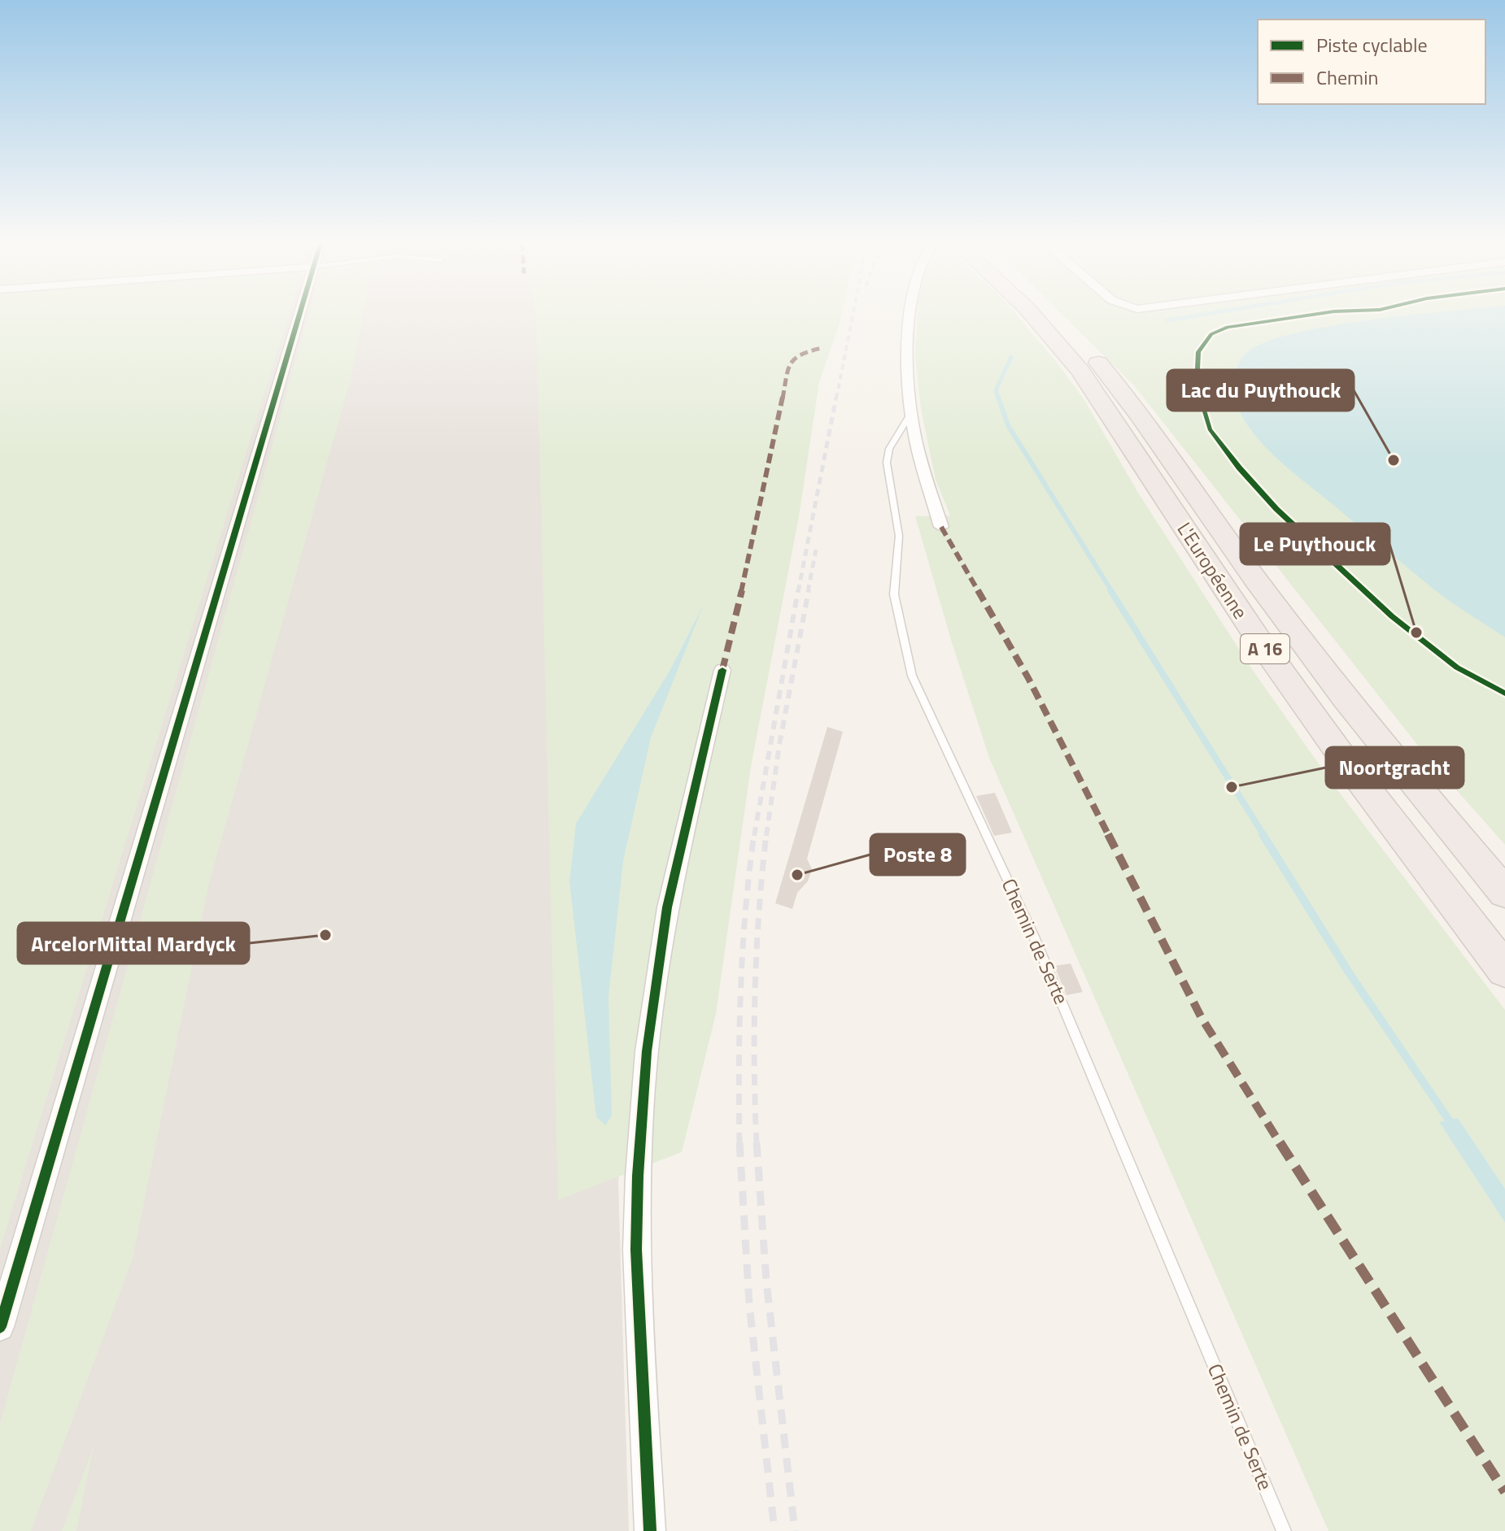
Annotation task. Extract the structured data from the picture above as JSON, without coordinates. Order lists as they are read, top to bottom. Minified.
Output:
{"streets":{"highway":["L'Européenne","A 16"],"lane":["Chemin de Serte"]},"places":["Lac du Puythouck","Le Puythouck","Noortgracht","Poste 8","ArcelorMittal Mardyck"],"legend":["Piste cyclable","Chemin"]}
